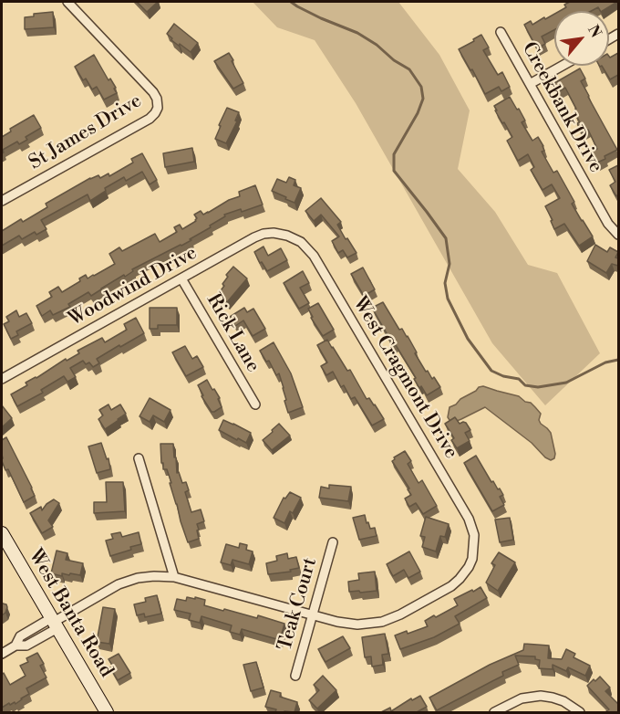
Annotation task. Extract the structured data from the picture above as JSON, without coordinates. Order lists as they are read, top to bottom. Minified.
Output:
{"streets":{"street":["Creekbank Drive","St James Drive","Woodwind Drive","Rick Lane","West Cragmont Drive","Teak Court","West Banta Road"]},"crossings":[["Woodwind Drive","Rick Lane"],["Woodwind Drive","West Cragmont Drive"],["West Cragmont Drive","Teak Court"]],"north":"top right"}
